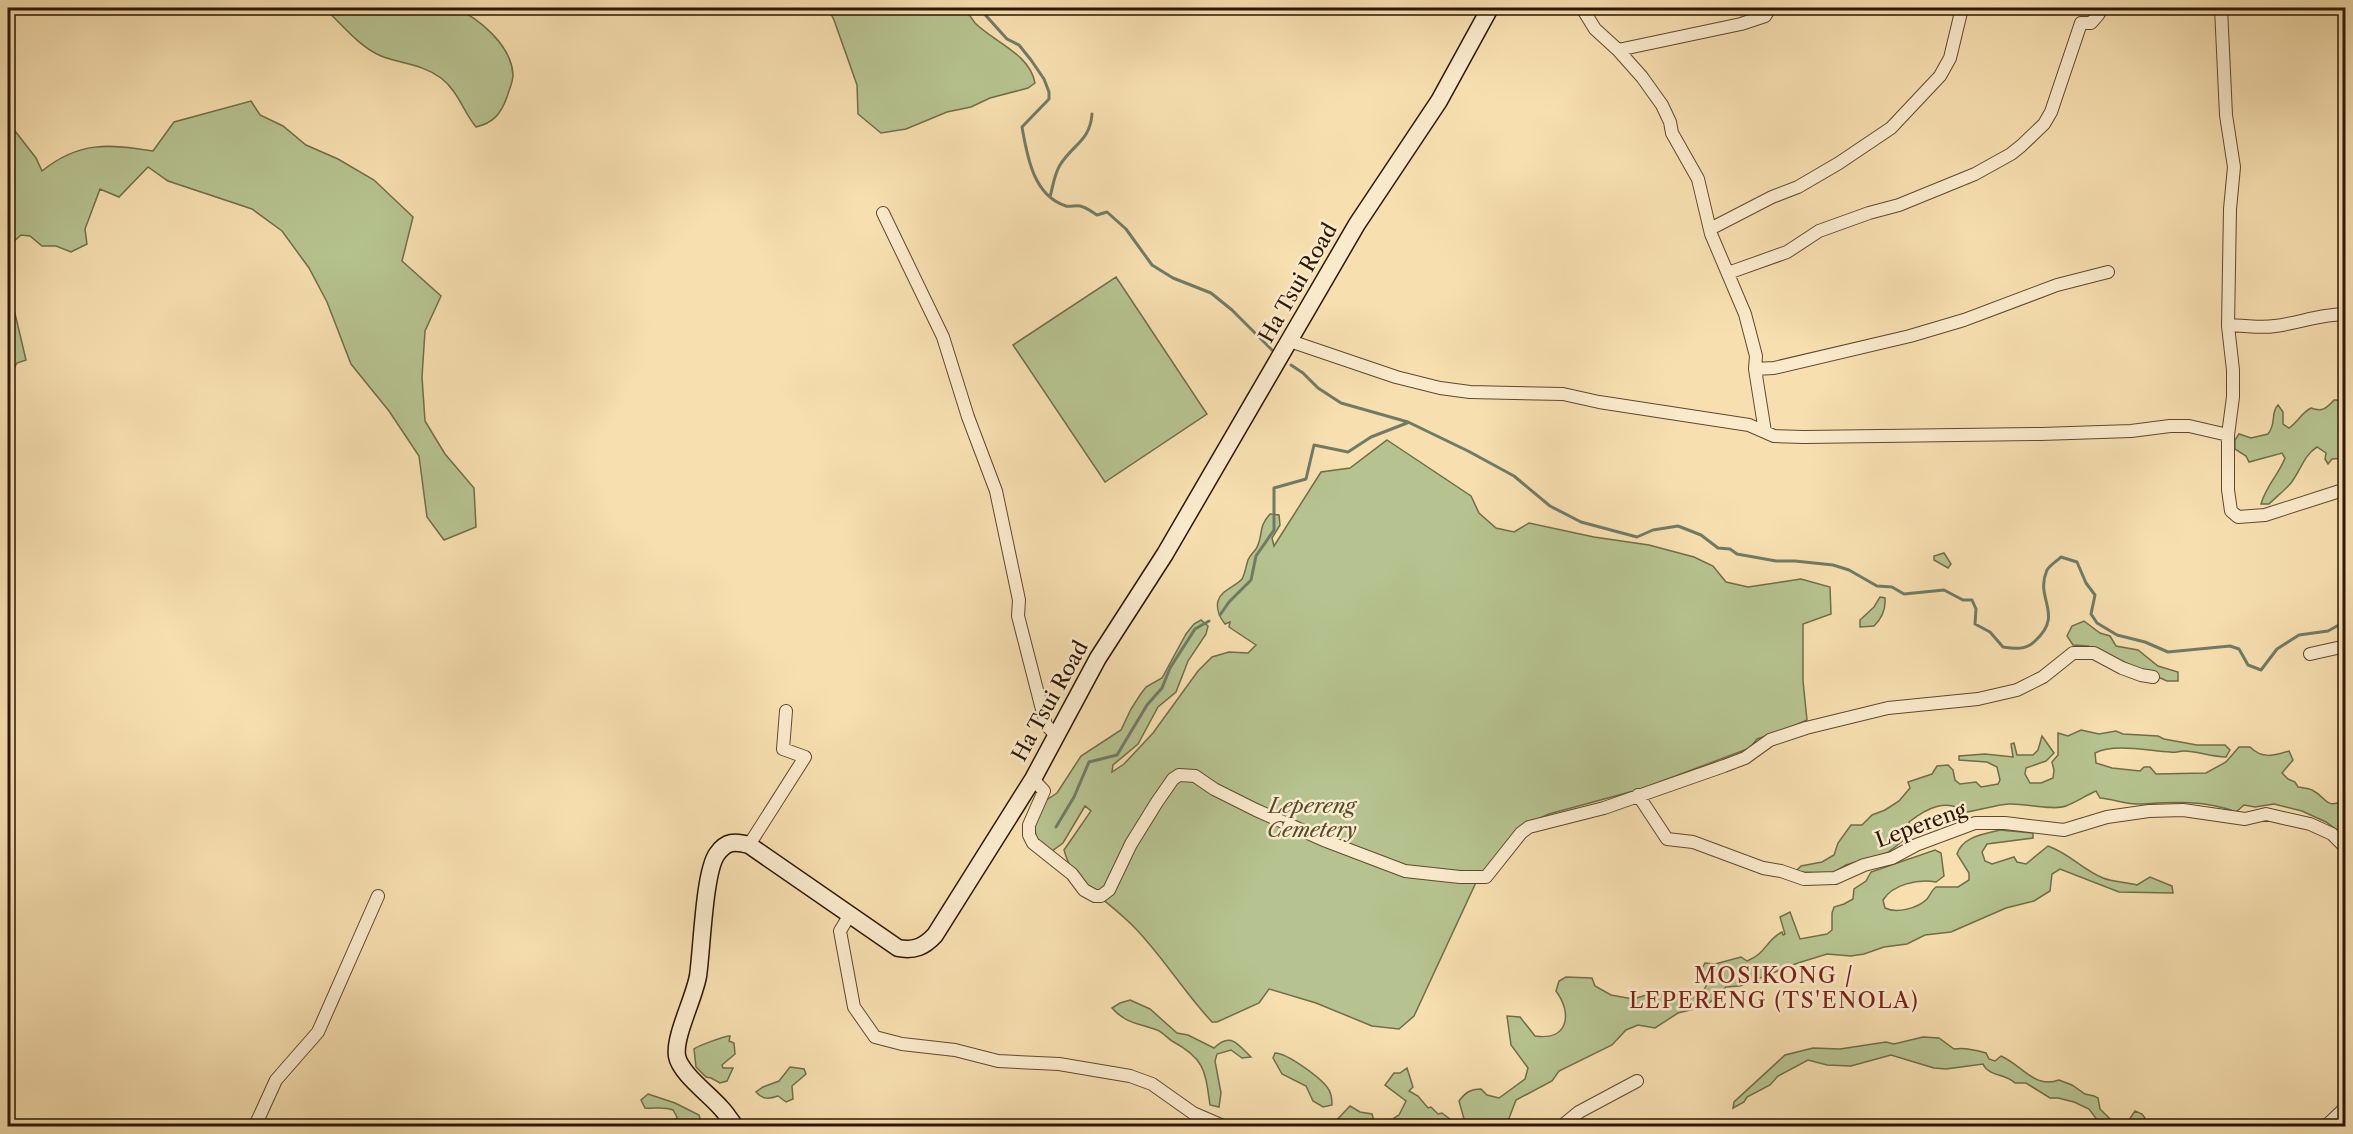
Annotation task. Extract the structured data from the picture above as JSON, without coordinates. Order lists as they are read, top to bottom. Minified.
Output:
{"streets":{"street":["Ha Tsui Road","Lepereng"]},"districts":["MOSIKONG / LEPERENG (TS'ENOLA)"],"parks":["Lepereng Cemetery"]}
